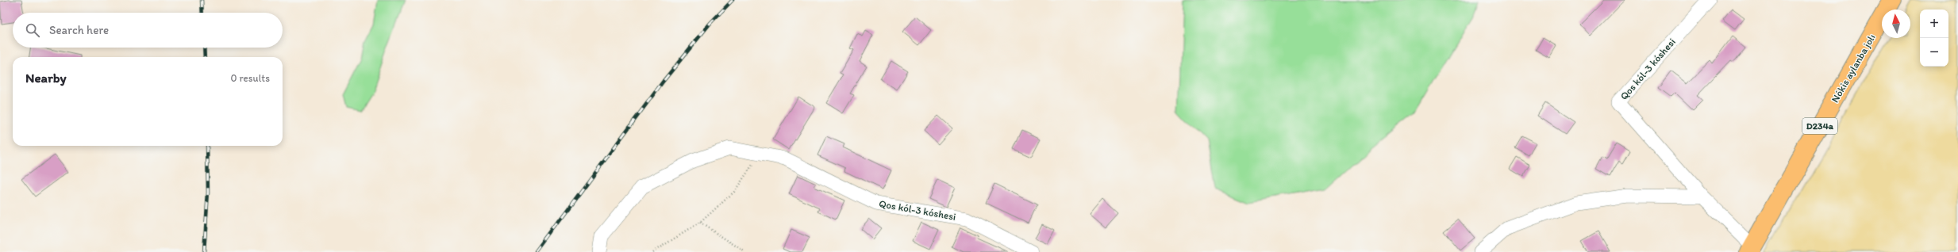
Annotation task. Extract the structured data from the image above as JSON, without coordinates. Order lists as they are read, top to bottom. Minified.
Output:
{"streets":{"main road":["Nókis aylanba jolı","D234a"],"street":["Qos kól-3 kóshesi"]},"crossings":[["Nókis aylanba jolı","Qos kól-3 kóshesi"]],"north":"top","page":{"map_buttons":["+","−"],"search":"Search here","heading":["Nearby","0 results"]}}
